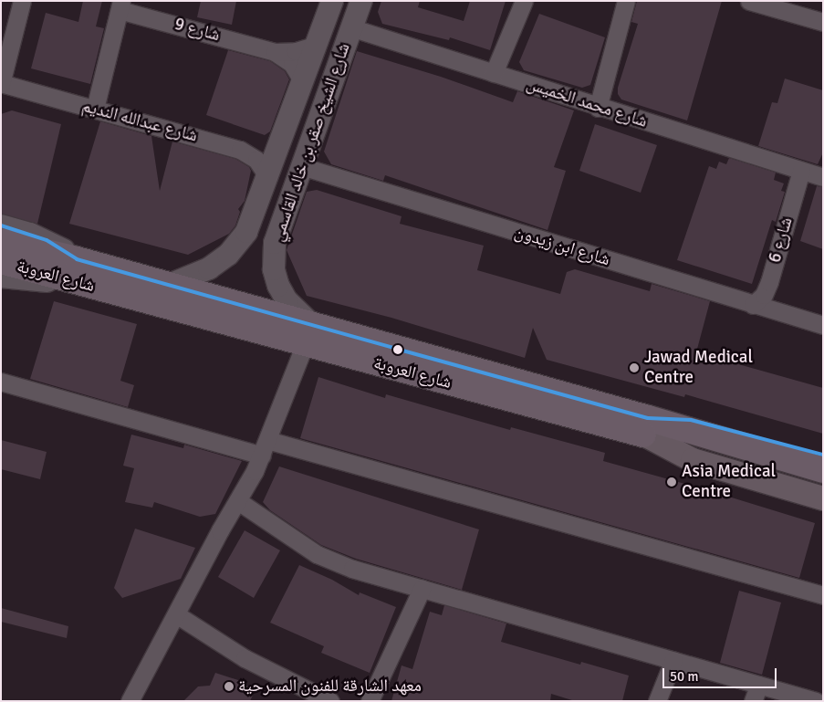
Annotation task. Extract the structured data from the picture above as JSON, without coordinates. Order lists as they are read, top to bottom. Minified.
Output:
{"streets":{"main road":["شارع العروبة"],"street":["شارع 9","شارع محمد الخميس","شارع عبدالله النديم","شارع الشيخ صقر بن خالد القاسمي","شارع 6","شارع ابن زيدون"]},"crossings":[["شارع 9","شارع الشيخ صقر بن خالد القاسمي"],["شارع محمد الخميس","شارع الشيخ صقر بن خالد القاسمي"],["شارع محمد الخميس","شارع 6"],["شارع عبدالله النديم","شارع الشيخ صقر بن خالد القاسمي"],["شارع الشيخ صقر بن خالد القاسمي","شارع ابن زيدون"],["شارع الشيخ صقر بن خالد القاسمي","شارع العروبة"],["شارع 6","شارع ابن زيدون"]],"places":["Jawad Medical Centre","Asia Medical Centre","معهد الشارقة للفنون المسرحية"],"scale_bar":"50 m"}
